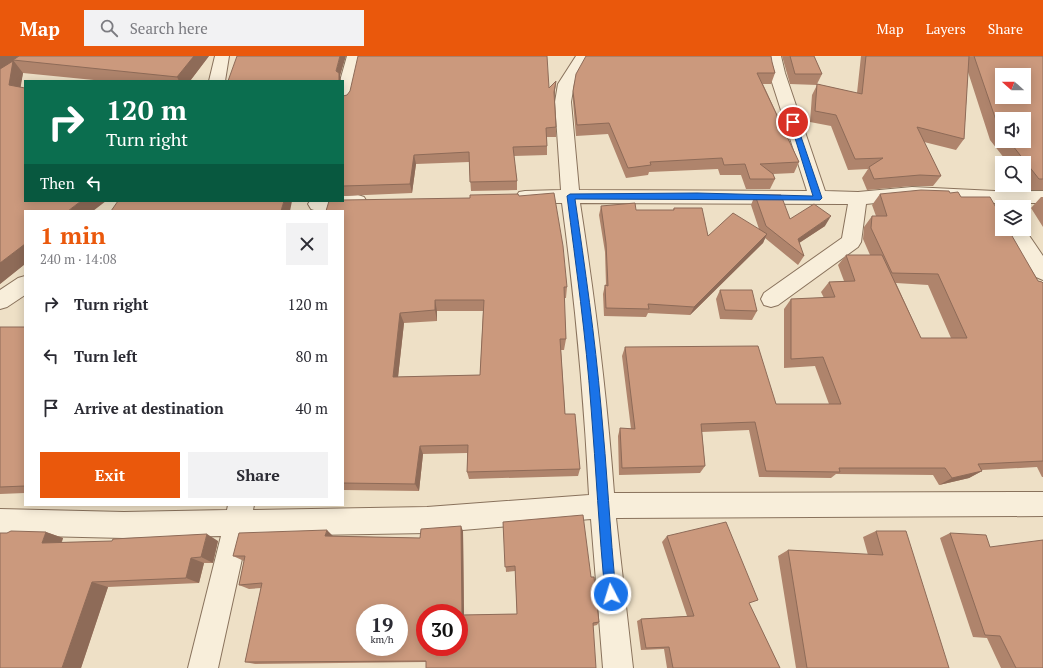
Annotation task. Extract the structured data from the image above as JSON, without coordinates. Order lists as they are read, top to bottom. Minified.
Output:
{"north":"left","page":{"header":"Map","search":"Search here","nav":["Map","Layers","Share"],"turn":["120 m","Turn right"],"then":"Then","heading":["1 min","240 m · 14:08"],"list":[{"name":"Turn right","value":"120 m"},{"name":"Turn left","value":"80 m"},{"name":"Arrive at destination","value":"40 m"}],"buttons":["Exit","Share"],"speed":"19 km/h","limit":"30"}}
